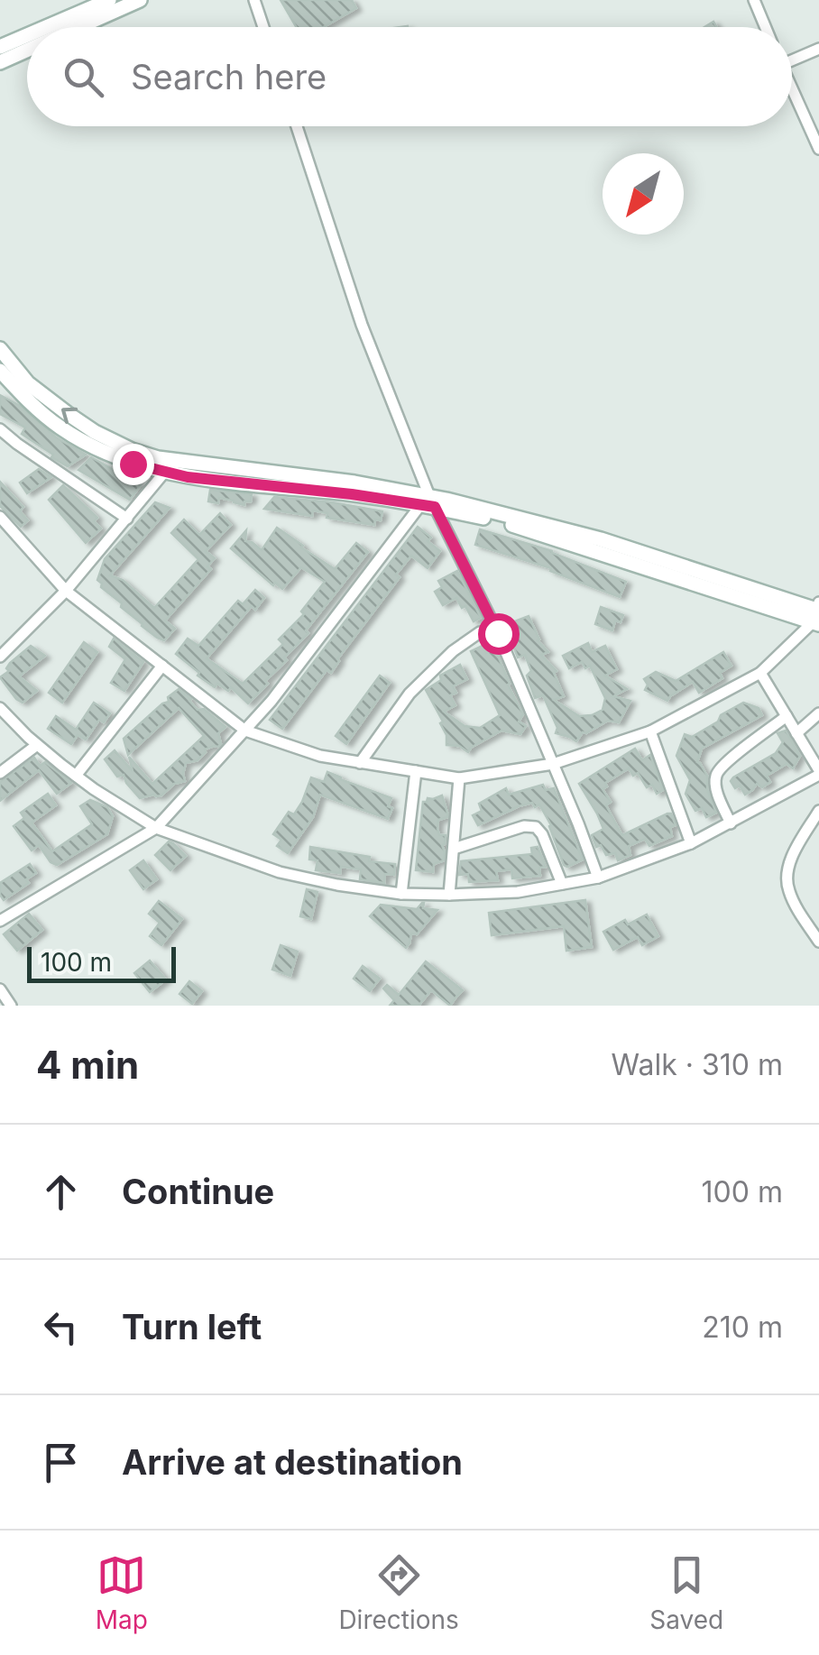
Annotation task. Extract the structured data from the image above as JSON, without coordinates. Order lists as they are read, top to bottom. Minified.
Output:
{"scale_bar":"100 m","north":"bottom left","page":{"search":"Search here","scale":"100 m","heading":["4 min","Walk · 310 m"],"list":[["Continue","100 m"],["Turn left","210 m"],"Arrive at destination"],"nav":["Map","Directions","Saved"]}}
